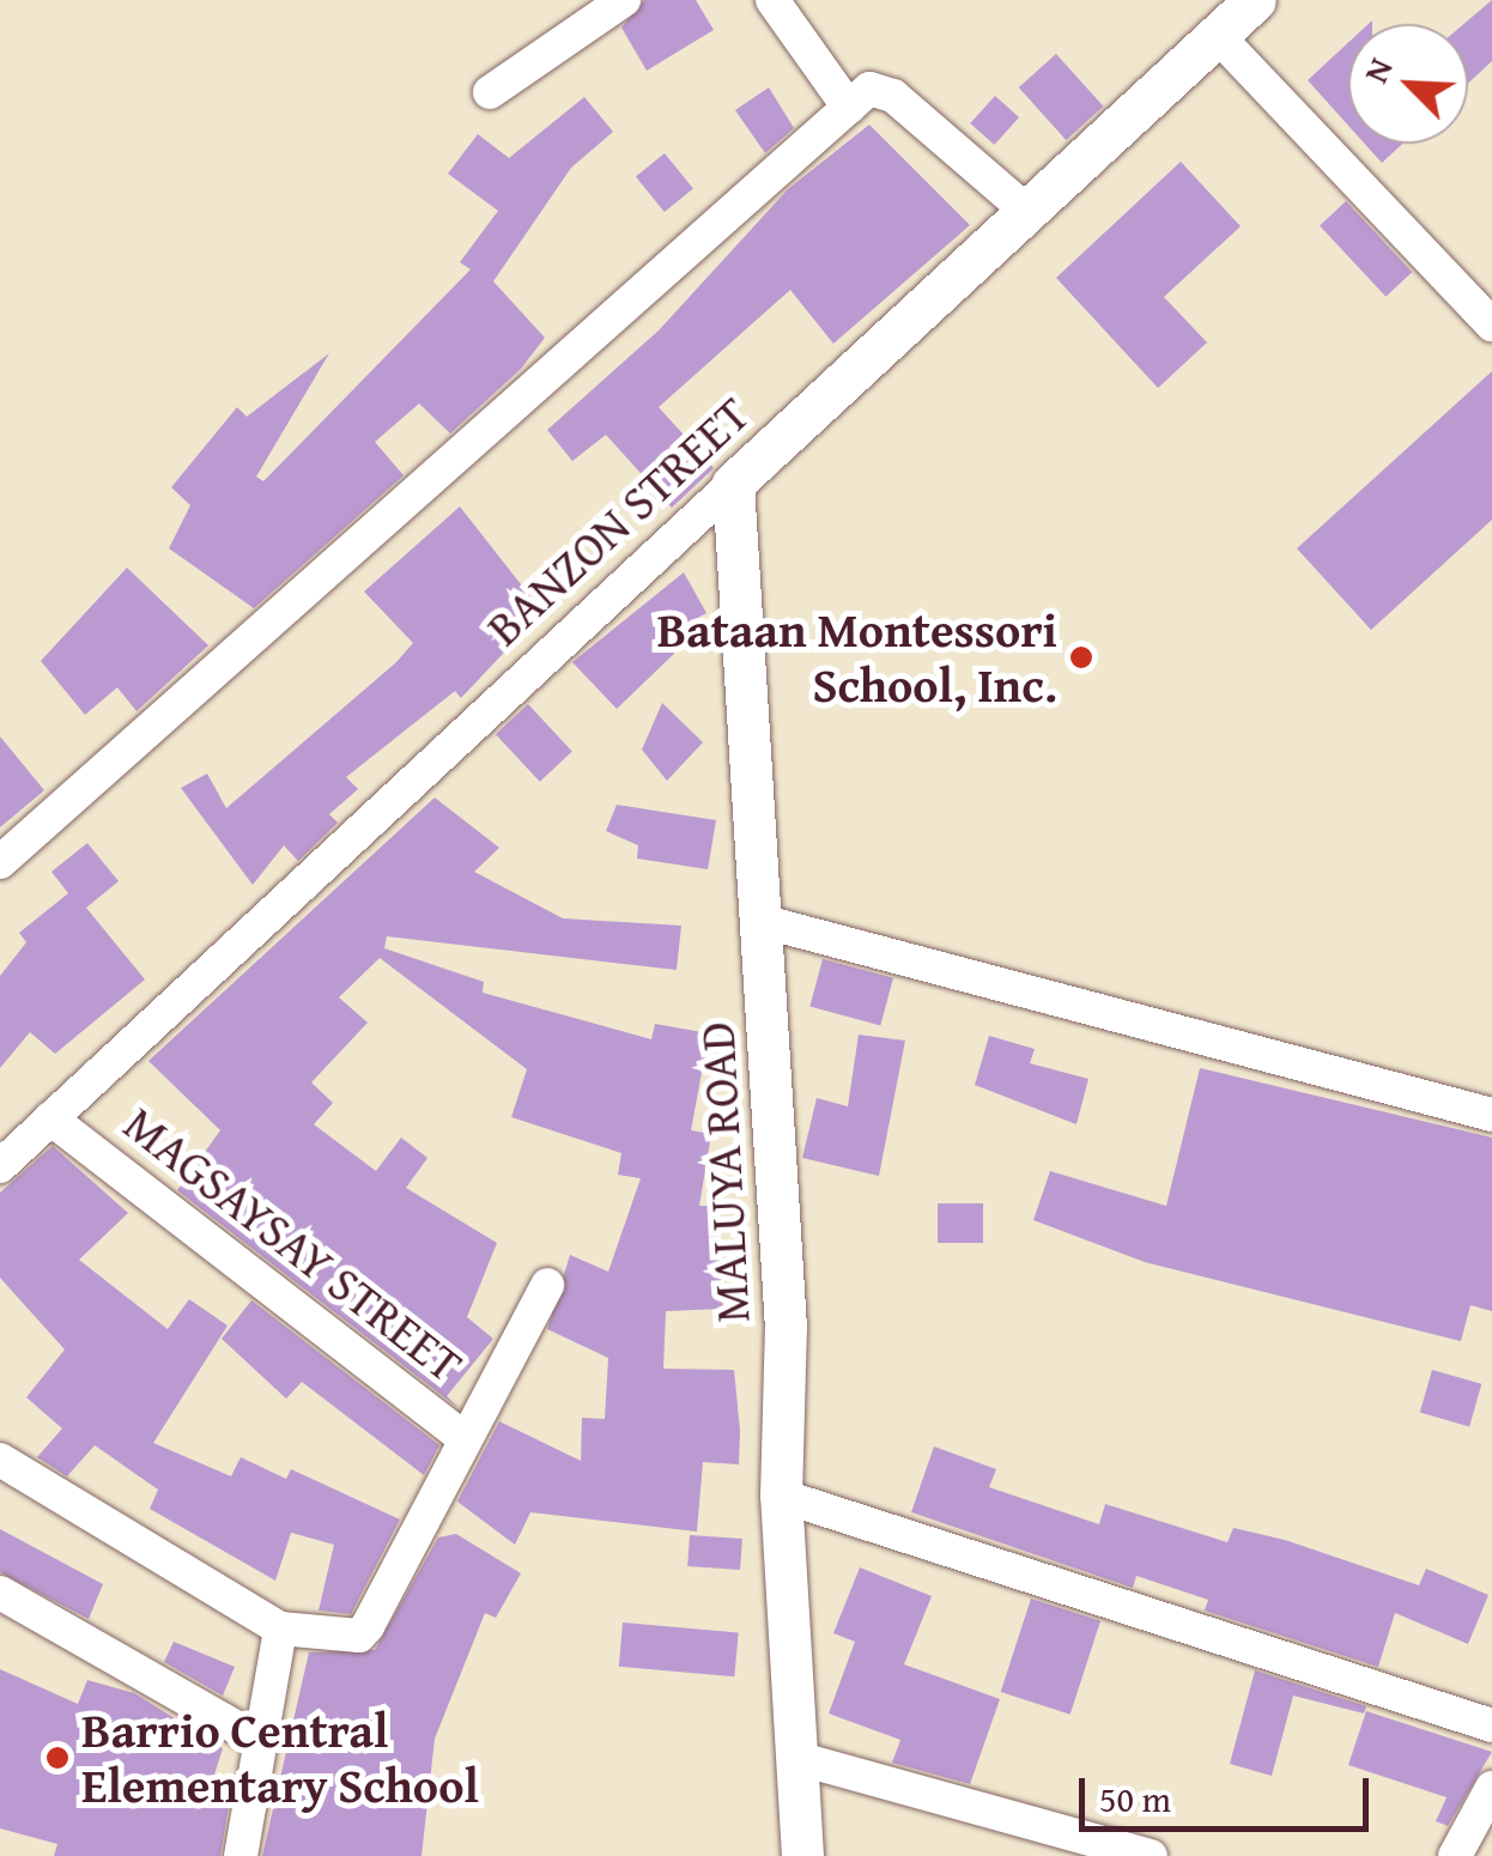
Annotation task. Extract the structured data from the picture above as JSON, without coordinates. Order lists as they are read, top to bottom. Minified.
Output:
{"streets":{"street":["BANZON STREET","MALUYA ROAD","MAGSAYSAY STREET"]},"crossings":[["BANZON STREET","MALUYA ROAD"],["BANZON STREET","MAGSAYSAY STREET"]],"places":["Bataan Montessori School, Inc.","Barrio Central Elementary School"],"scale_bar":"50 m","north":"top left"}
